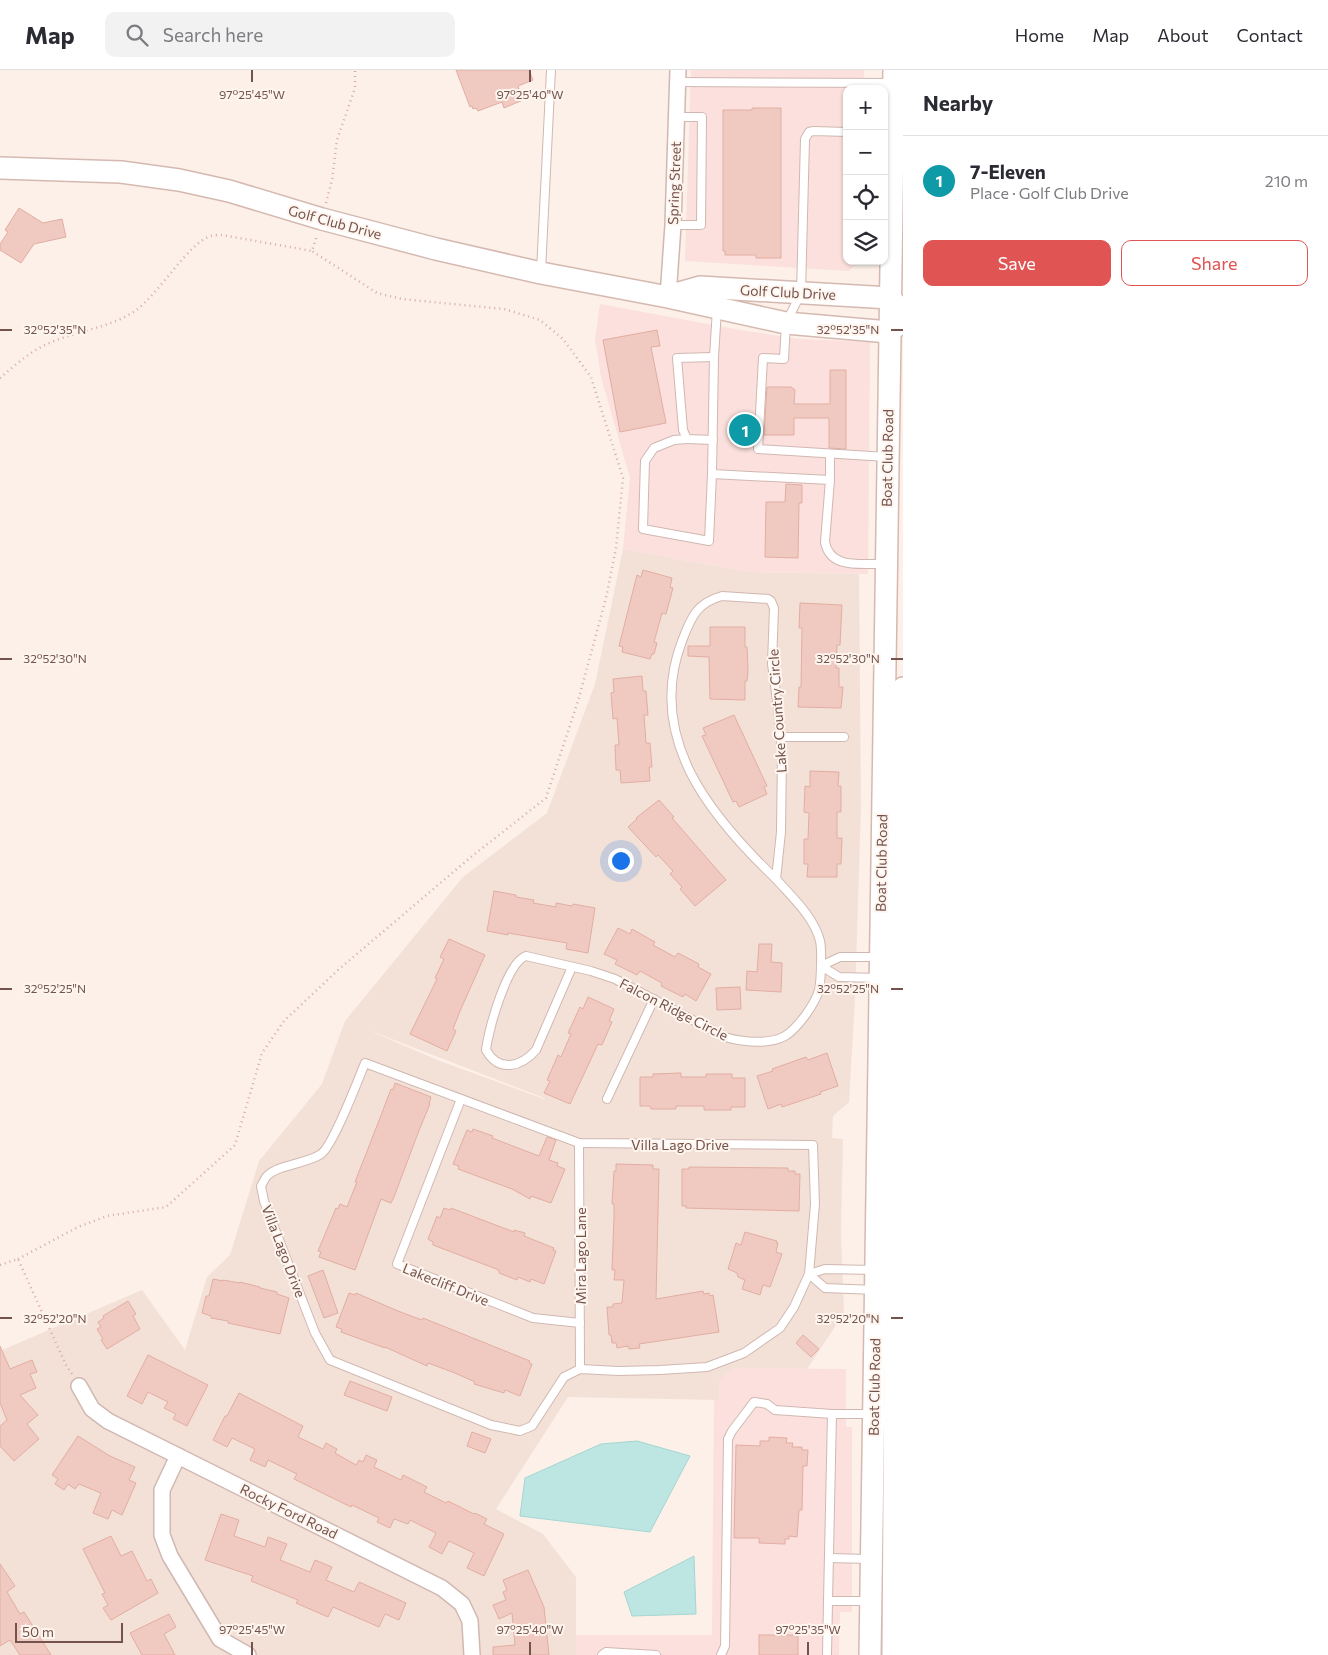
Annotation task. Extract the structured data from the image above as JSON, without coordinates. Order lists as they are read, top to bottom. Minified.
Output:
{"streets":{"main road":["Golf Club Drive","Boat Club Road"],"street":["Spring Street","Rocky Ford Road"],"lane":["Lake Country Circle","Falcon Ridge Circle","Villa Lago Drive","Mira Lago Lane","Lakecliff Drive"]},"crossings":[["Spring Street","Golf Club Drive"],["Golf Club Drive","Boat Club Road"],["Lake Country Circle","Falcon Ridge Circle"],["Villa Lago Drive","Mira Lago Lane"],["Villa Lago Drive","Lakecliff Drive"],["Mira Lago Lane","Lakecliff Drive"]],"scale_bar":"50 m","page":{"header":"Map","search":"Search here","nav":["Home","Map","About","Contact"],"heading":"Nearby","map_buttons":["+","−"],"list":[{"mark":"1","name":"7-Eleven","note":"Place · Golf Club Drive","value":"210 m"}],"buttons":["Save","Share"],"pins":"1","scale":"50 m"},"coordinates":["97°25'45\"W","97°25'40\"W","32°52'35\"N","32°52'30\"N","32°52'25\"N","32°52'20\"N","97°25'35\"W"]}
